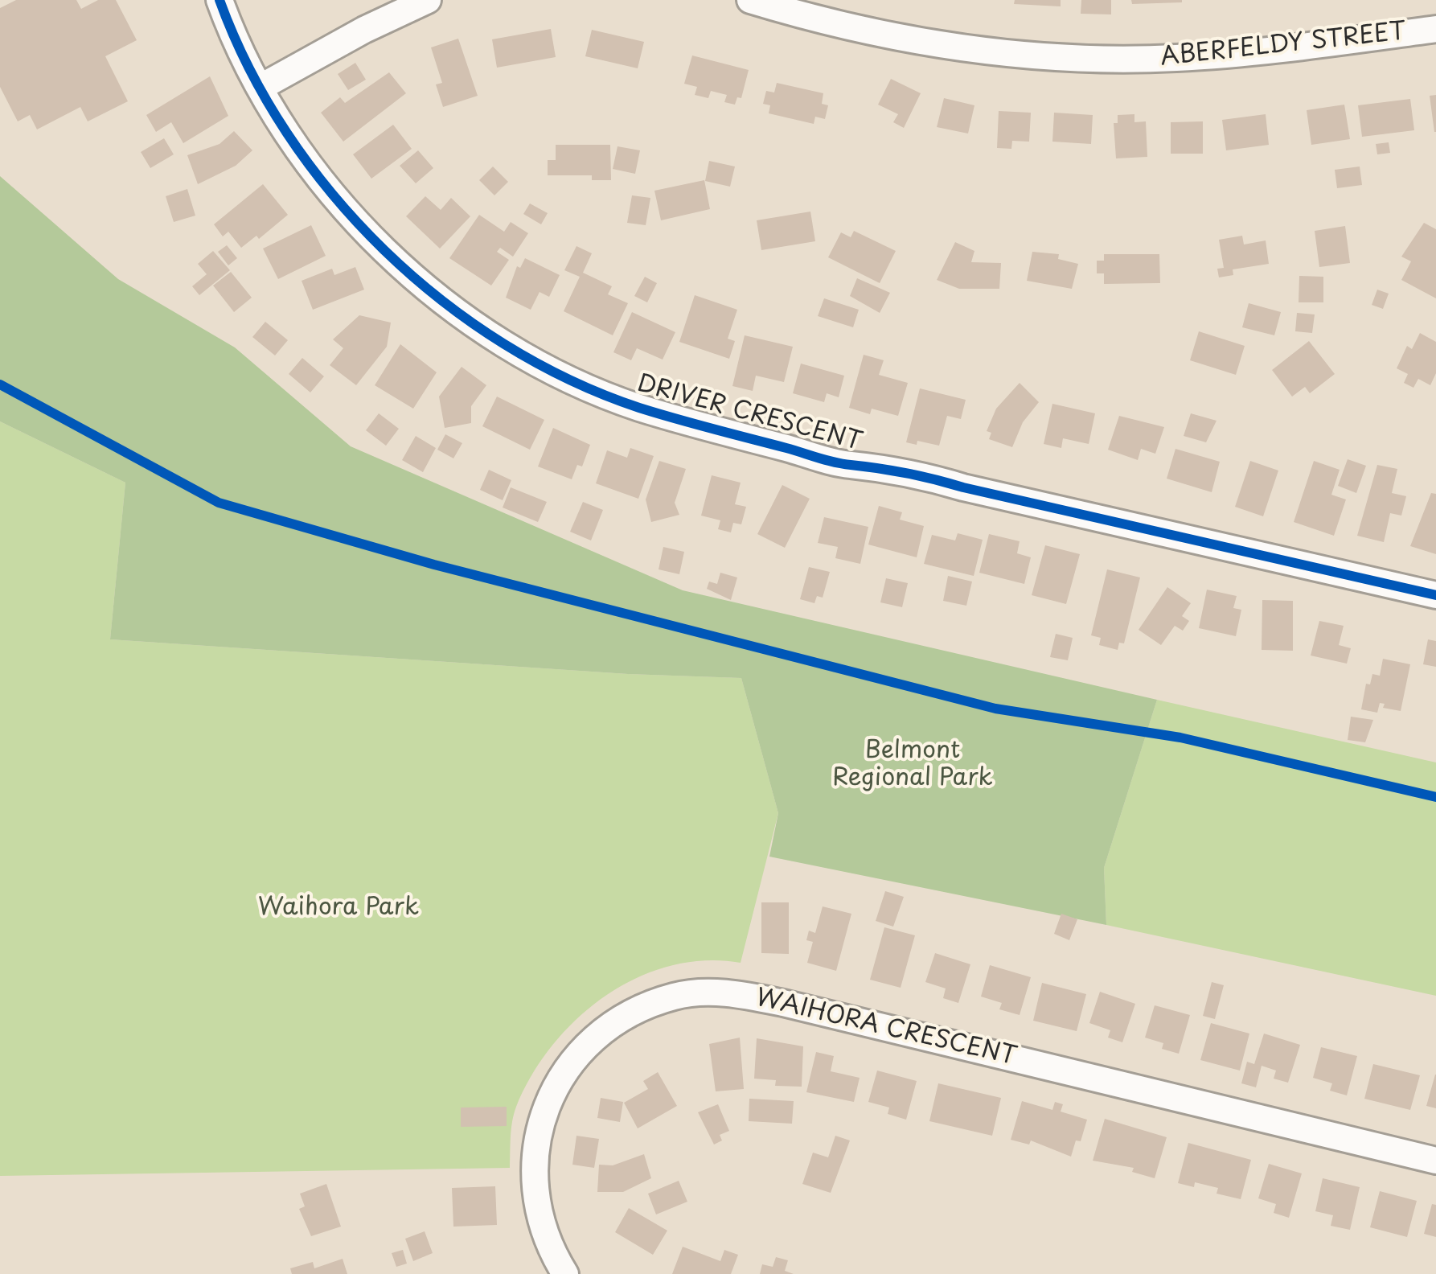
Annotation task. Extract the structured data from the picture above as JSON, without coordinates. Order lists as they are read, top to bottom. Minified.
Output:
{"streets":{"street":["ABERFELDY STREET","DRIVER CRESCENT","WAIHORA CRESCENT"]},"parks":["Belmont Regional Park","Waihora Park"]}
